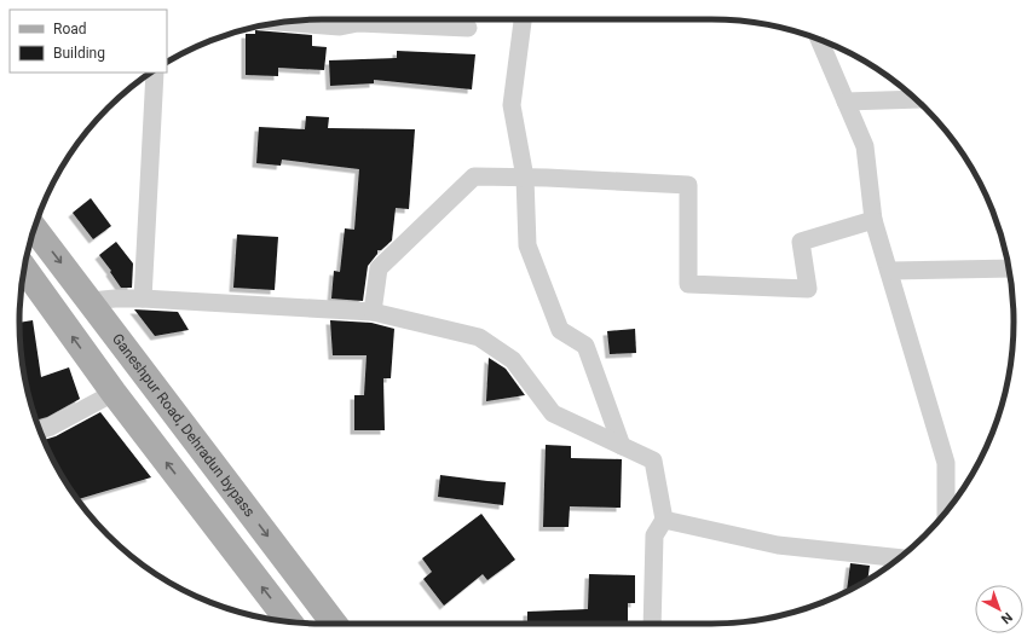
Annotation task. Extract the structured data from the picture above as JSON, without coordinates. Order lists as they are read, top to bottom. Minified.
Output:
{"streets":{"main road":["Ganeshpur Road, Dehradun bypass"]},"legend":["Road","Building"],"north":"bottom right"}
